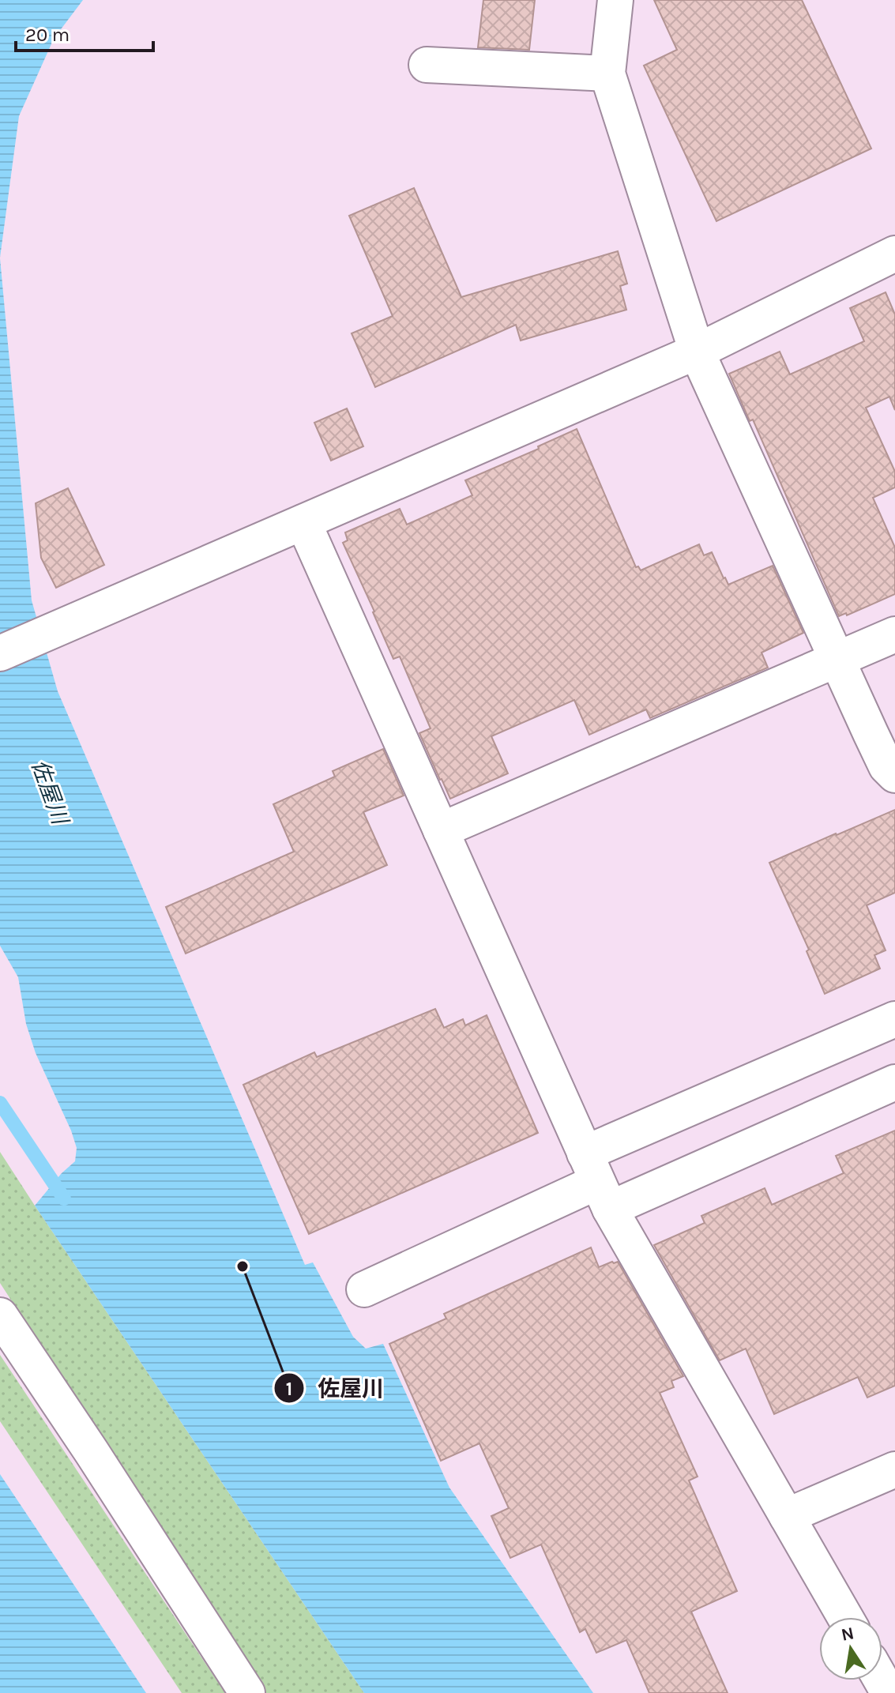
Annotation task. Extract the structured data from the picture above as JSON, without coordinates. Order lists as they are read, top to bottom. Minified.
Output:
{"water":["佐屋川"],"places":["佐屋川"],"scale_bar":"20 m","north":"top"}
